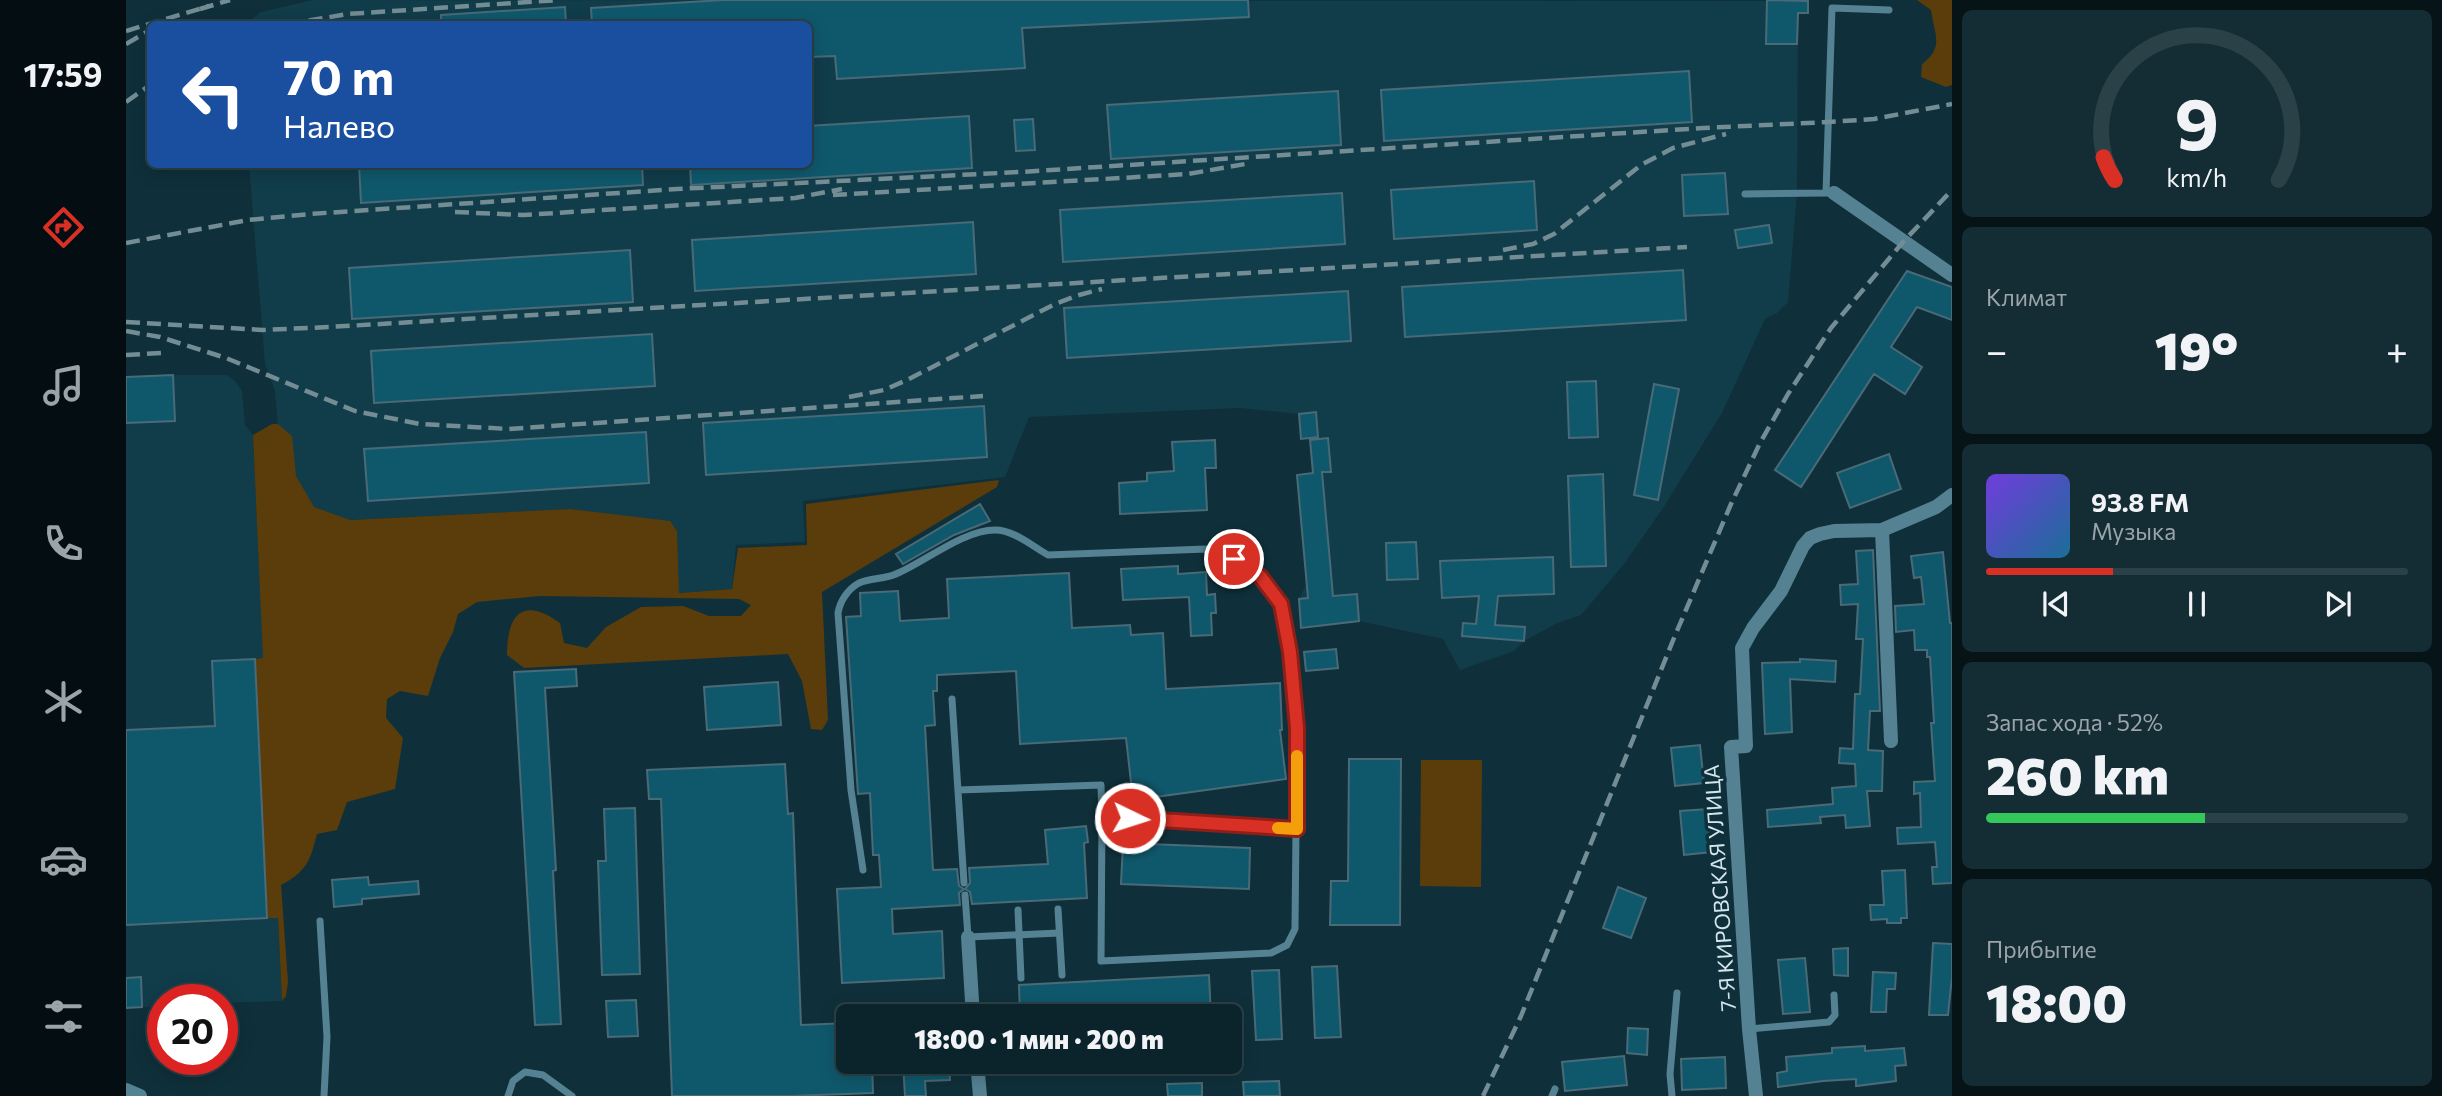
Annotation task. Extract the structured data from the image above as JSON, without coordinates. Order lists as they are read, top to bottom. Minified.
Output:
{"streets":{"street":["7-Я КИРОВСКАЯ УЛИЦА"]},"page":{"tabs":"17:59","turn":["70 m","Налево"],"tile":["Климат",["Запас хода · 52%","260 km"],["Прибытие","18:00"]],"heat":["−","19°","+"],"song":["93.8 FM","Музыка"],"limit":"20","trip":"18:00 · 1 мин · 200 m","gauge":["9","km/h"]}}
